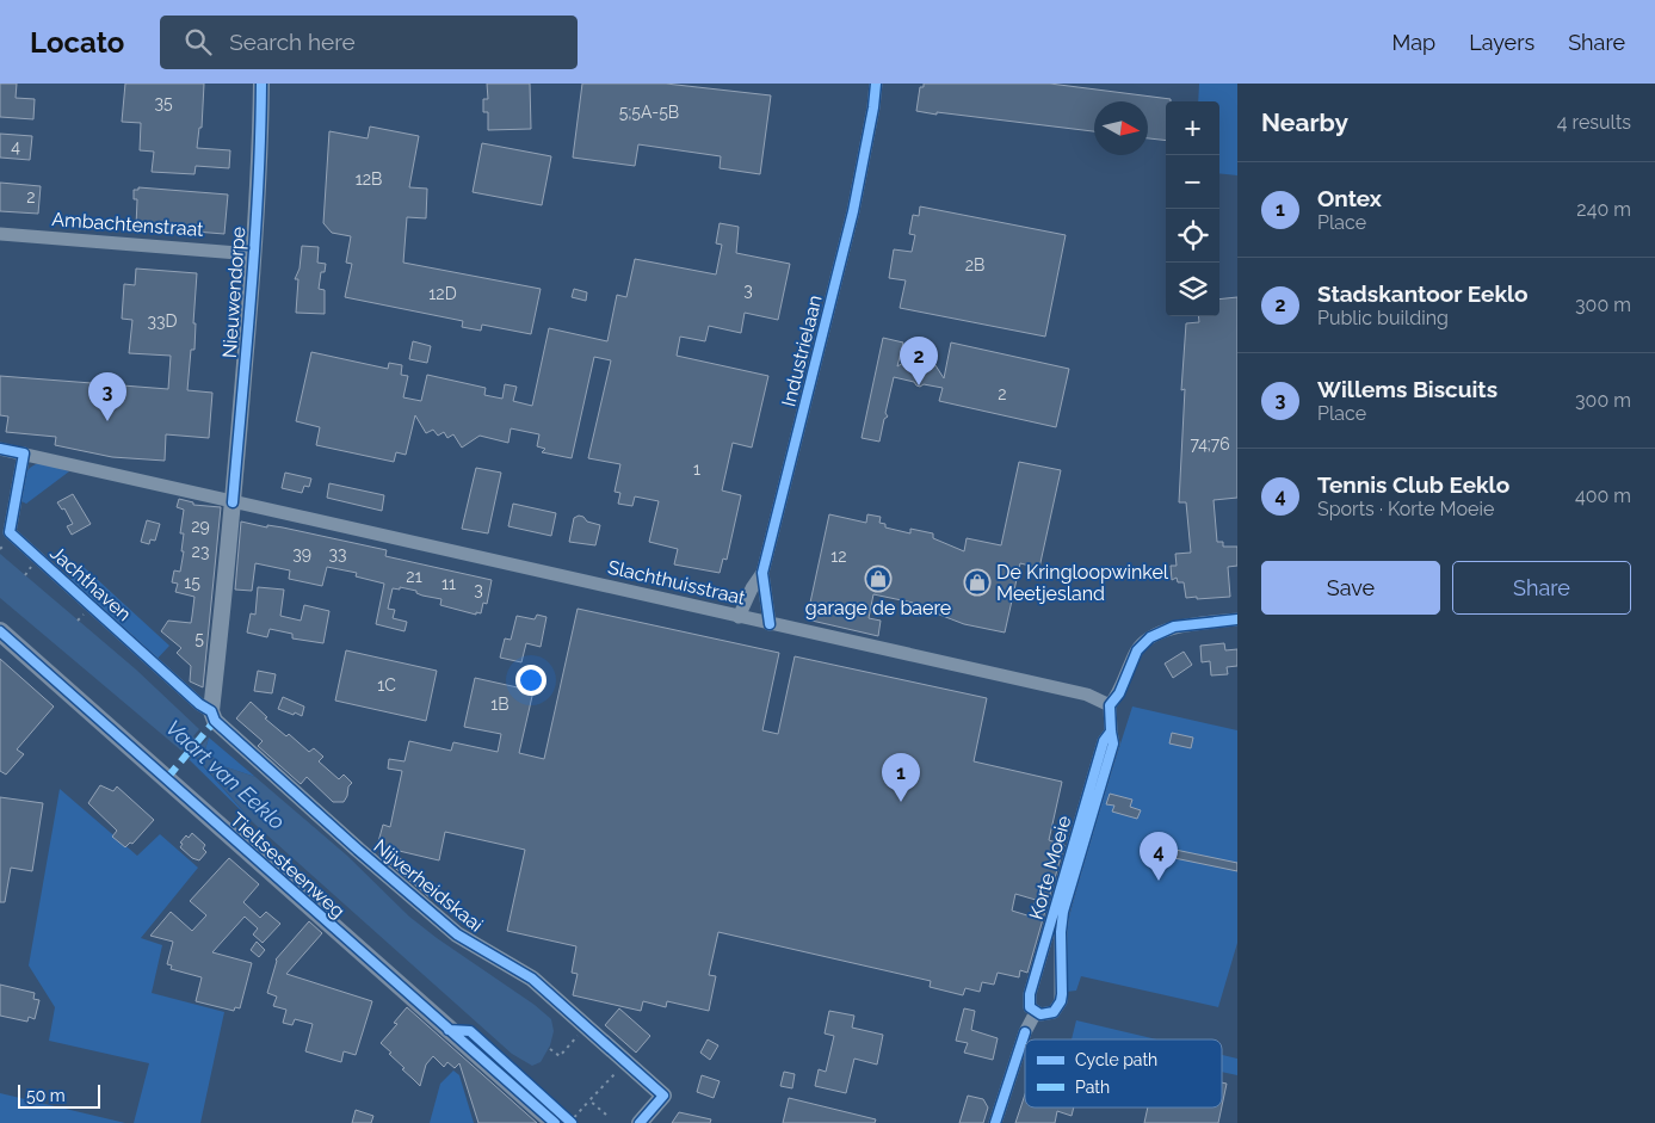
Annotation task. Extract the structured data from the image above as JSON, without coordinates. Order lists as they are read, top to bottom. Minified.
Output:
{"streets":{"main road":["Tieltsesteenweg"],"street":["Ambachtenstraat","Nieuwendorpe","Industrielaan","Slachthuisstraat","Jachthaven","Korte Moeie","Nijverheidskaai"]},"crossings":[["Ambachtenstraat","Nieuwendorpe"],["Nieuwendorpe","Slachthuisstraat"],["Industrielaan","Slachthuisstraat"],["Slachthuisstraat","Jachthaven"],["Slachthuisstraat","Korte Moeie"],["Jachthaven","Nijverheidskaai"]],"water":["Vaart van Eeklo"],"places":{"shop":["garage de baere","De Kringloopwinkel Meetjesland"]},"house_numbers":["35","5;5A-5B","4","12B","2","2B","3","12D","33D","2","74;76","1","29","23","39","33","12","21","15","11","3","5","1C","1B"],"legend":["Cycle path","Path"],"scale_bar":"50 m","north":"right","page":{"header":"Locato","search":"Search here","nav":["Map","Layers","Share"],"heading":["Nearby","4 results"],"map_buttons":["+","−"],"list":[{"mark":"1","name":"Ontex","note":"Place","value":"240 m"},{"mark":"2","name":"Stadskantoor Eeklo","note":"Public building","value":"300 m"},{"mark":"3","name":"Willems Biscuits","note":"Place","value":"300 m"},{"mark":"4","name":"Tennis Club Eeklo","note":"Sports · Korte Moeie","value":"400 m"}],"pins":["2","3","1","4"],"buttons":["Save","Share"],"scale":"50 m"}}
